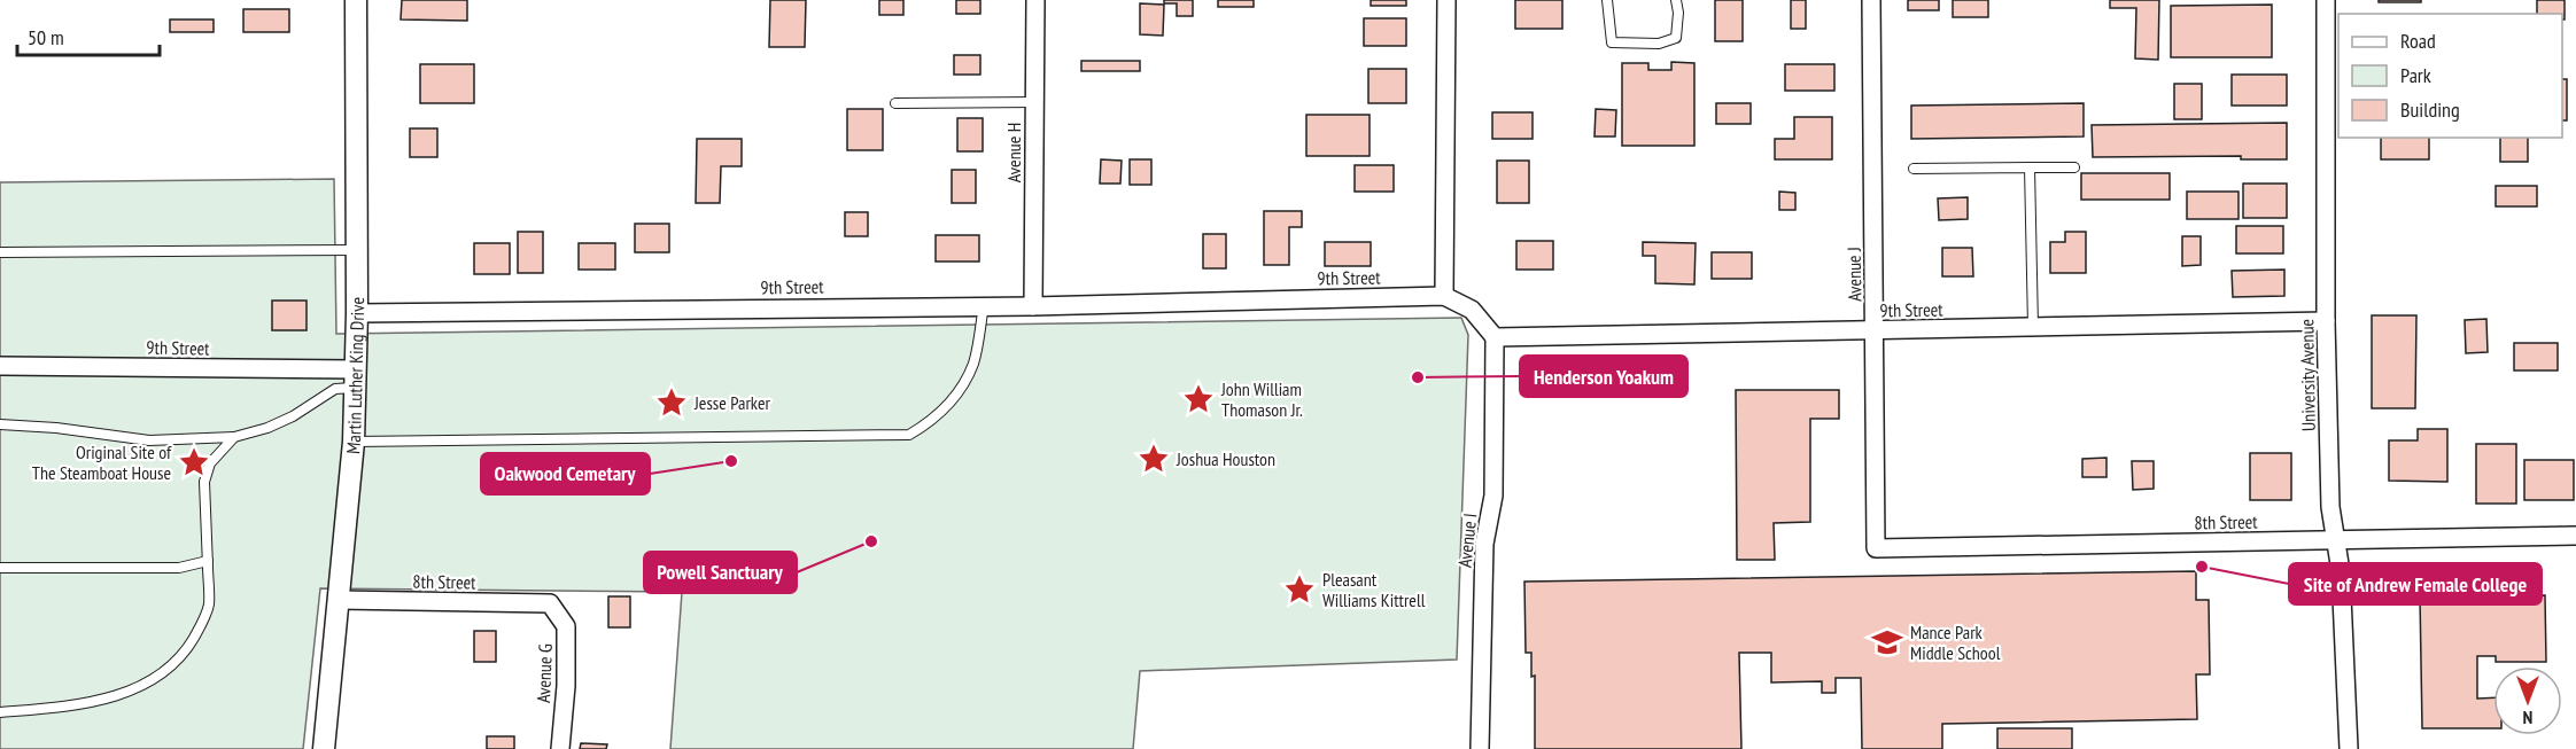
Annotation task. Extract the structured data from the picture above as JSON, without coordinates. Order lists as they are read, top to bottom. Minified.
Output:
{"streets":{"street":["Avenue H","Avenue J","9th Street","Martin Luther King Drive","University Avenue","8th Street","Avenue I","Avenue G"]},"crossings":[["Avenue H","9th Street"],["Avenue J","9th Street"],["Avenue J","8th Street"],["9th Street","Martin Luther King Drive"],["9th Street","University Avenue"],["9th Street","Avenue I"],["Martin Luther King Drive","8th Street"],["University Avenue","8th Street"],["8th Street","Avenue G"]],"places":{"other":["Henderson Yoakum","Oakwood Cemetary","Powell Sanctuary","Site of Andrew Female College"],"place":["John William Thomason Jr.","Jesse Parker","Joshua Houston","Original Site of The Steamboat House","Pleasant Williams Kittrell"],"school or university":["Mance Park Middle School"]},"legend":["Road","Park","Building"],"scale_bar":"50 m","north":"bottom"}
